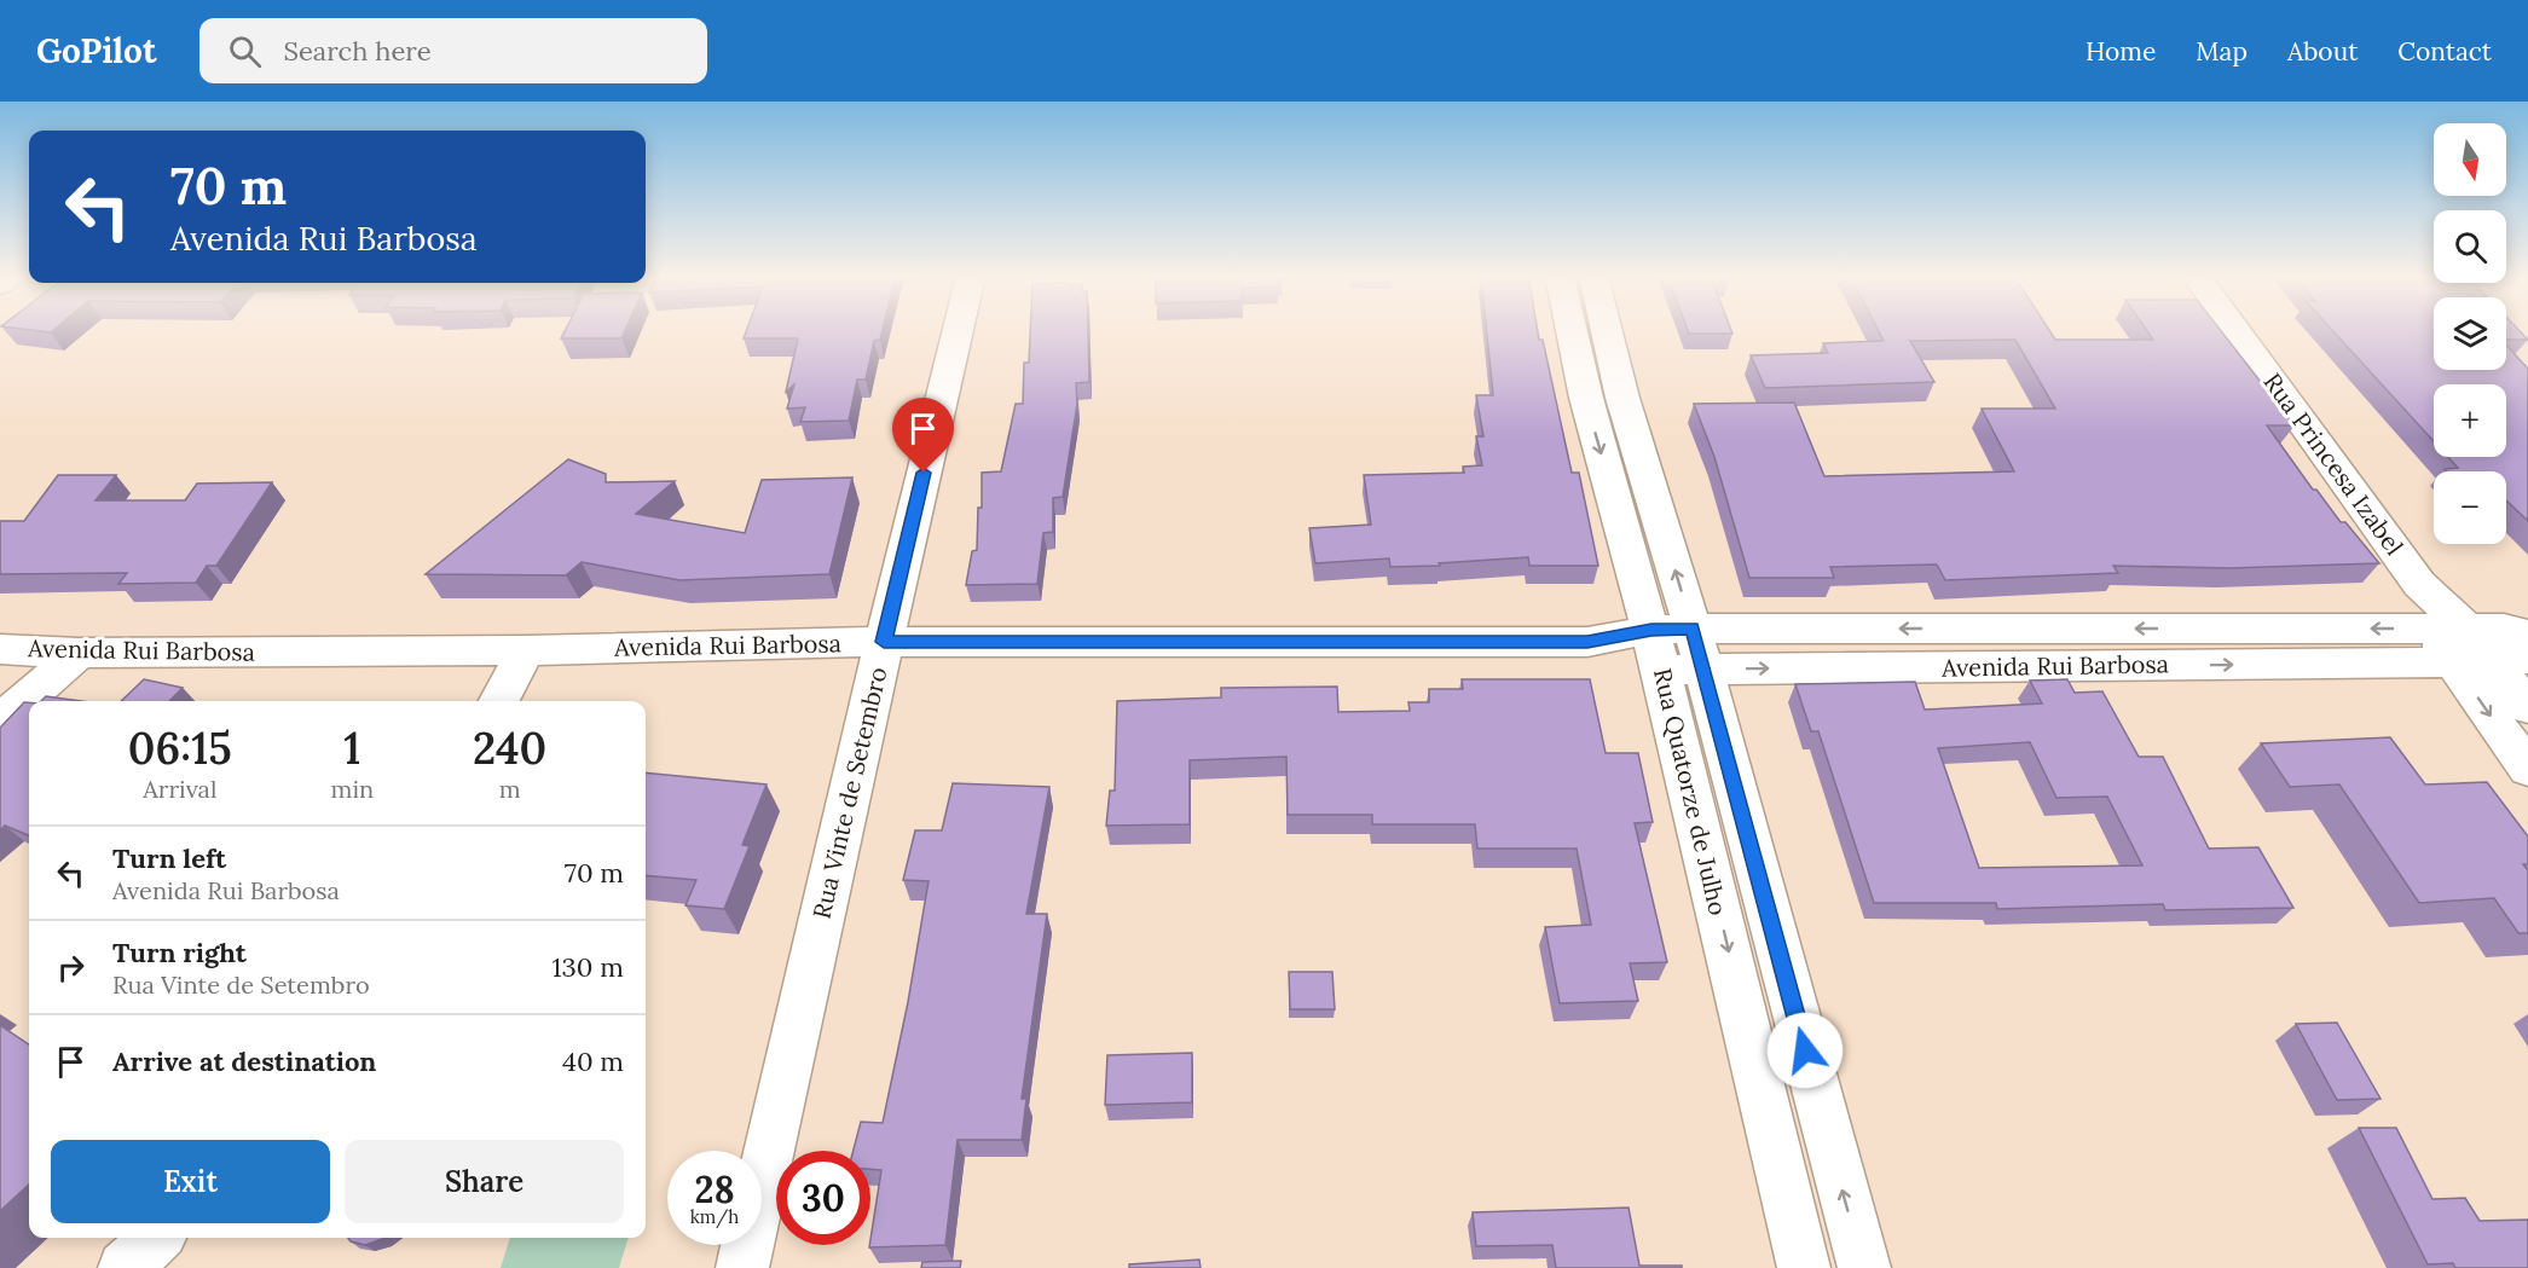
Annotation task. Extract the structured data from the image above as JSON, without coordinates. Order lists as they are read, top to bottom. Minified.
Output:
{"streets":{"street":["Rua Princesa Izabel","Avenida Rui Barbosa","Rua Quatorze de Julho","Rua Vinte de Setembro"]},"crossings":[["Rua Princesa Izabel","Avenida Rui Barbosa"],["Avenida Rui Barbosa","Rua Quatorze de Julho"],["Avenida Rui Barbosa","Rua Vinte de Setembro"]],"north":"bottom","page":{"header":"GoPilot","search":"Search here","nav":["Home","Map","About","Contact"],"map_buttons":["+","−"],"turn":["70 m","Avenida Rui Barbosa"],"eta":["06:15","Arrival","1","min","240","m"],"list":[{"name":"Turn left","note":"Avenida Rui Barbosa","value":"70 m"},{"name":"Turn right","note":"Rua Vinte de Setembro","value":"130 m"},{"name":"Arrive at destination","value":"40 m"}],"buttons":["Exit","Share"],"speed":"28 km/h","limit":"30"}}
